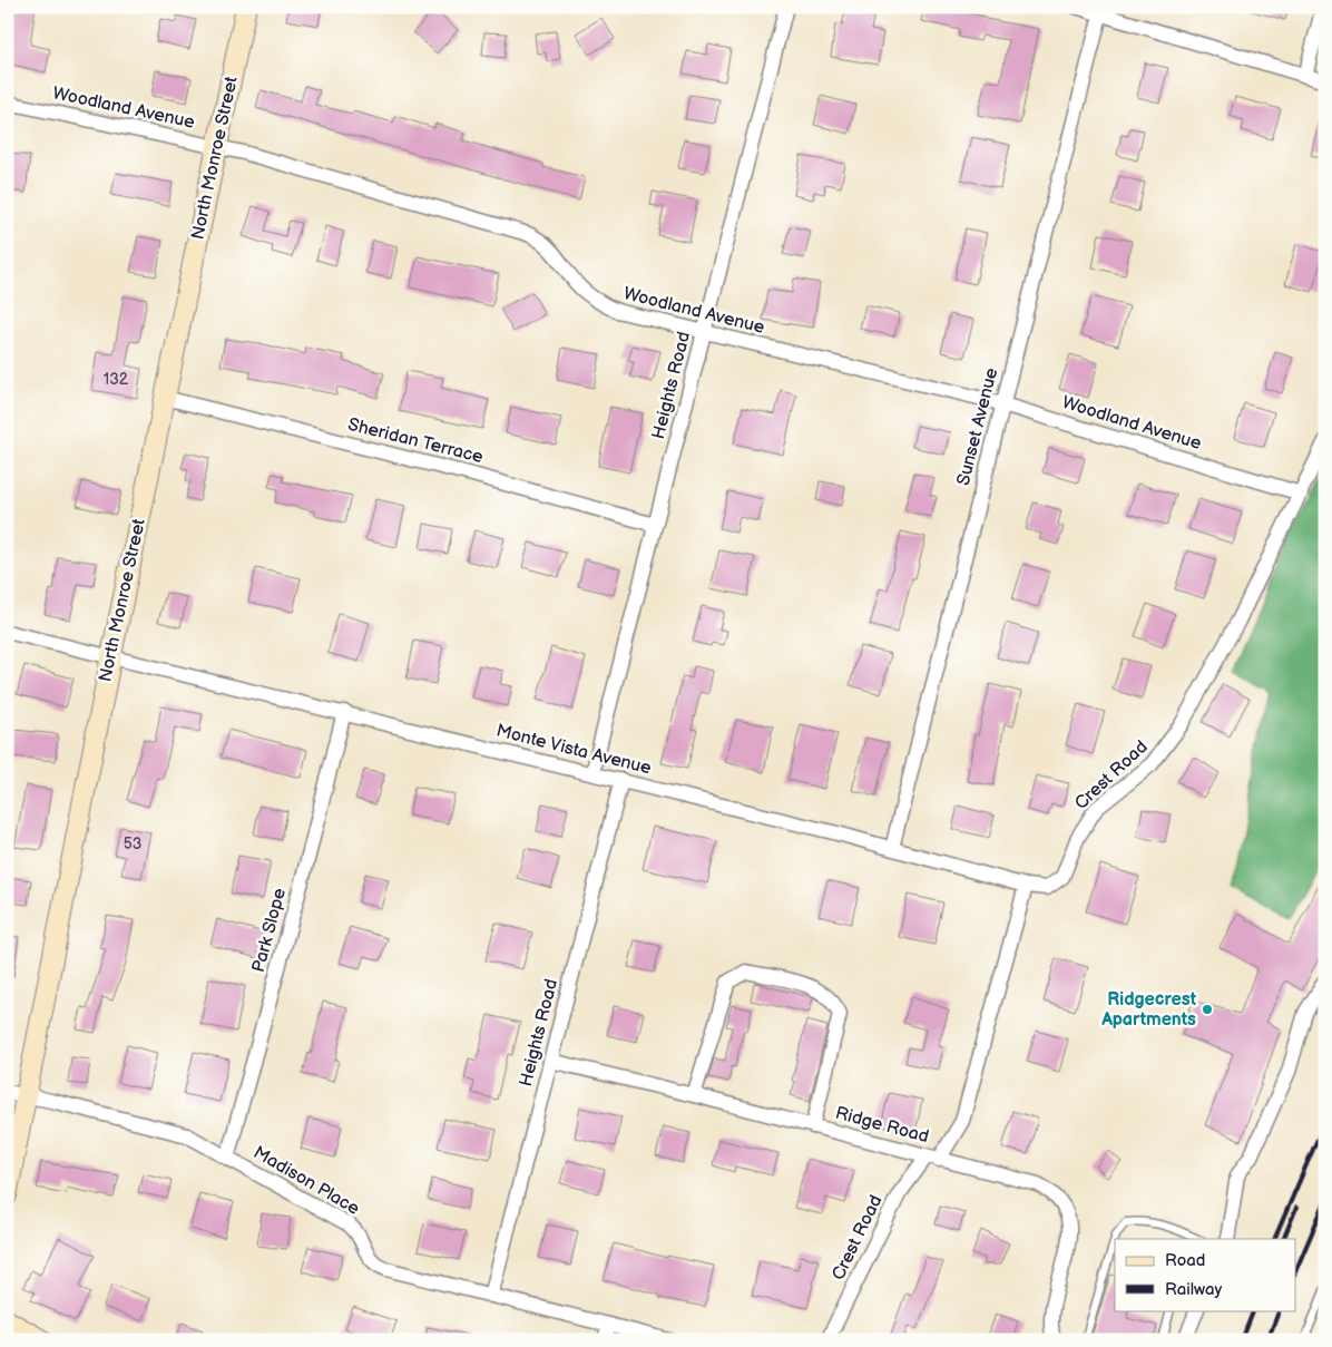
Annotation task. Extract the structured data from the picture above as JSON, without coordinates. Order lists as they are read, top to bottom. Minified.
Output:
{"streets":{"main road":["North Monroe Street"],"street":["Woodland Avenue","Heights Road","Sunset Avenue","Sheridan Terrace","Monte Vista Avenue","Crest Road","Park Slope","Ridge Road","Madison Place"]},"crossings":[["Woodland Avenue","North Monroe Street"],["Woodland Avenue","Heights Road"],["Woodland Avenue","Sunset Avenue"],["Woodland Avenue","Crest Road"],["North Monroe Street","Sheridan Terrace"],["North Monroe Street","Monte Vista Avenue"],["North Monroe Street","Madison Place"],["Heights Road","Sheridan Terrace"],["Heights Road","Monte Vista Avenue"],["Heights Road","Ridge Road"],["Heights Road","Madison Place"],["Sunset Avenue","Monte Vista Avenue"],["Monte Vista Avenue","Crest Road"],["Monte Vista Avenue","Park Slope"],["Crest Road","Ridge Road"],["Park Slope","Madison Place"]],"places":["Ridgecrest Apartments"],"house_numbers":["132","53"],"legend":["Road","Railway"]}
